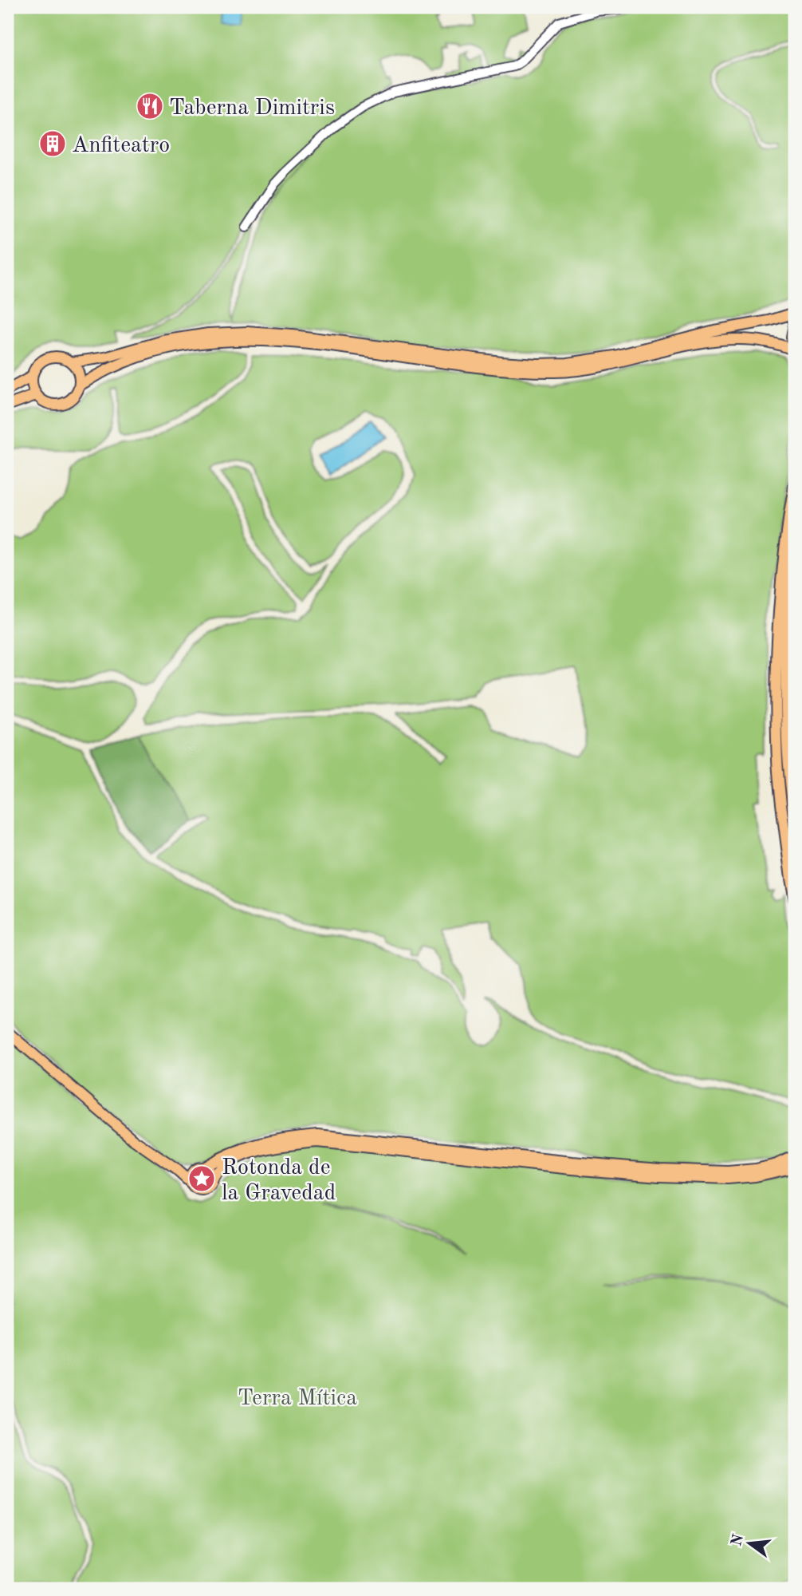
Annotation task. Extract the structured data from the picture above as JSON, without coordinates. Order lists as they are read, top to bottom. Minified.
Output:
{"parks":["Terra Mítica"],"places":{"restaurant":["Taberna Dimitris"],"building":["Anfiteatro"],"place":["Rotonda de la Gravedad"]},"north":"left"}
